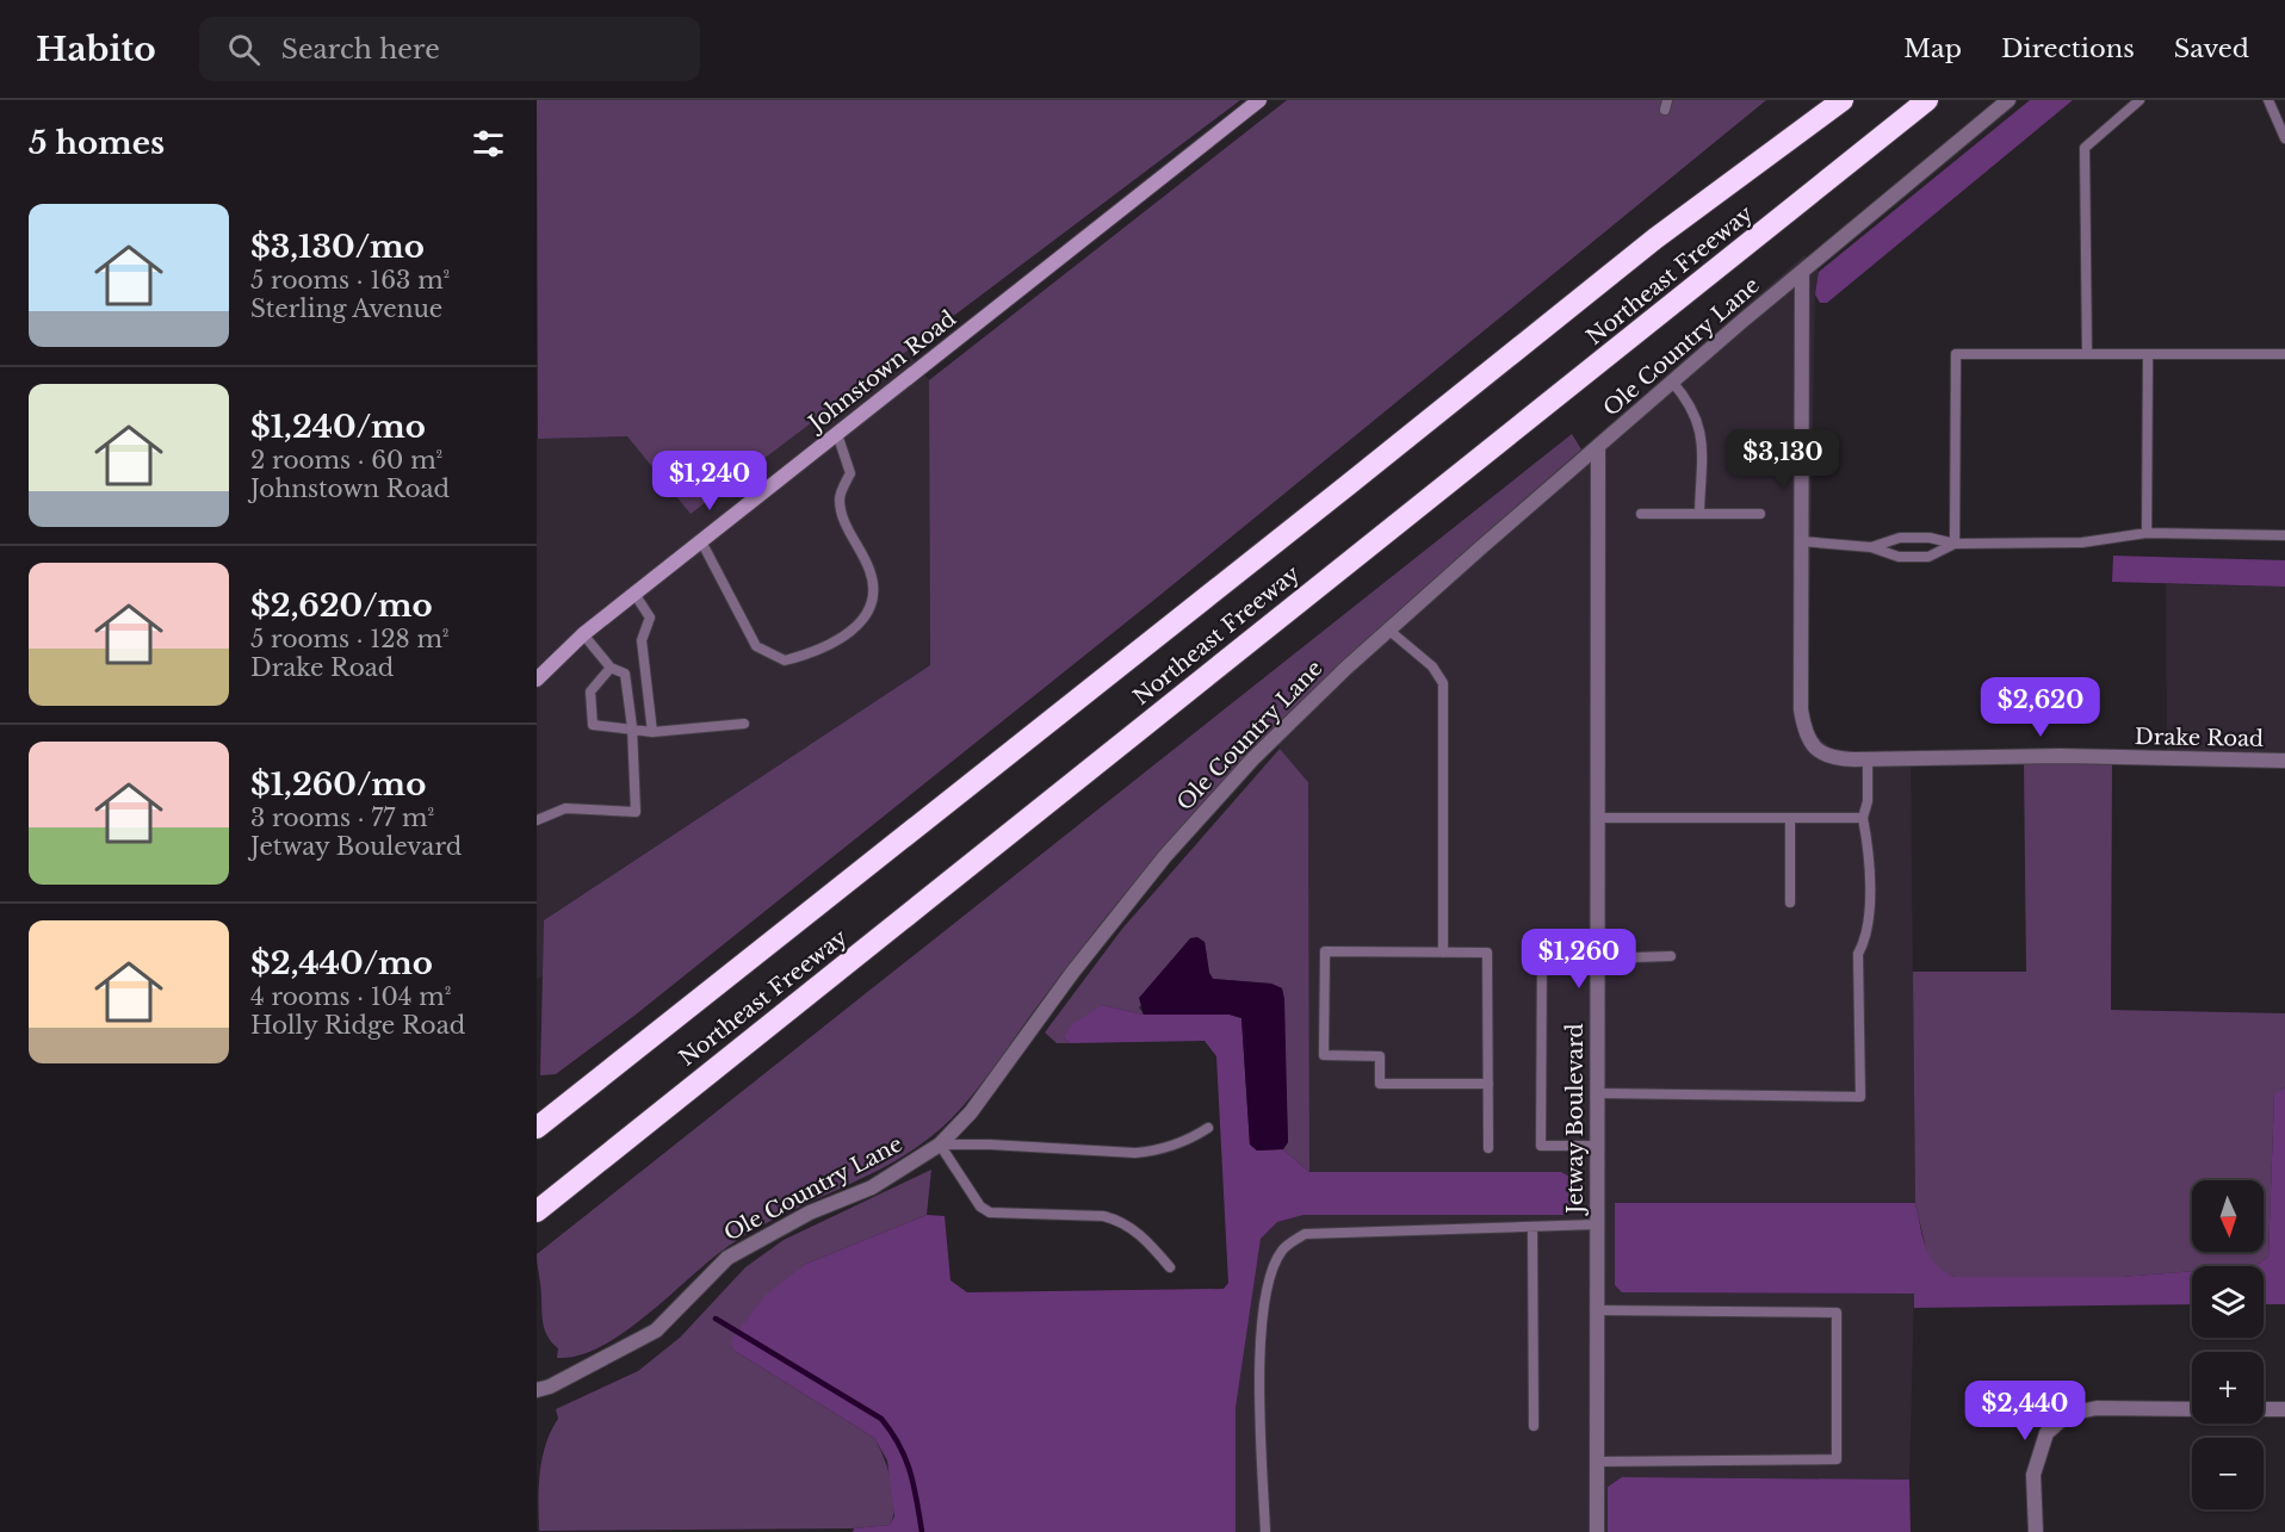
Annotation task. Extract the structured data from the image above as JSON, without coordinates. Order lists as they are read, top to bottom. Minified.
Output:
{"streets":{"highway":["Northeast Freeway"],"main road":["Johnstown Road"],"street":["Ole Country Lane","Drake Road","Jetway Boulevard"]},"crossings":[["Ole Country Lane","Jetway Boulevard"]],"north":"bottom","page":{"header":"Habito","search":"Search here","nav":["Map","Directions","Saved"],"heading":"5 homes","list":[{"name":"$3,130/mo","note":"5 rooms · 163 m² · Sterling Avenue"},{"name":"$1,240/mo","note":"2 rooms · 60 m² · Johnstown Road"},{"name":"$2,620/mo","note":"5 rooms · 128 m² · Drake Road"},{"name":"$1,260/mo","note":"3 rooms · 77 m² · Jetway Boulevard"},{"name":"$2,440/mo","note":"4 rooms · 104 m² · Holly Ridge Road"}],"price":["$3,130","$1,240","$2,620","$1,260","$2,440"],"map_buttons":["+","−"]}}
